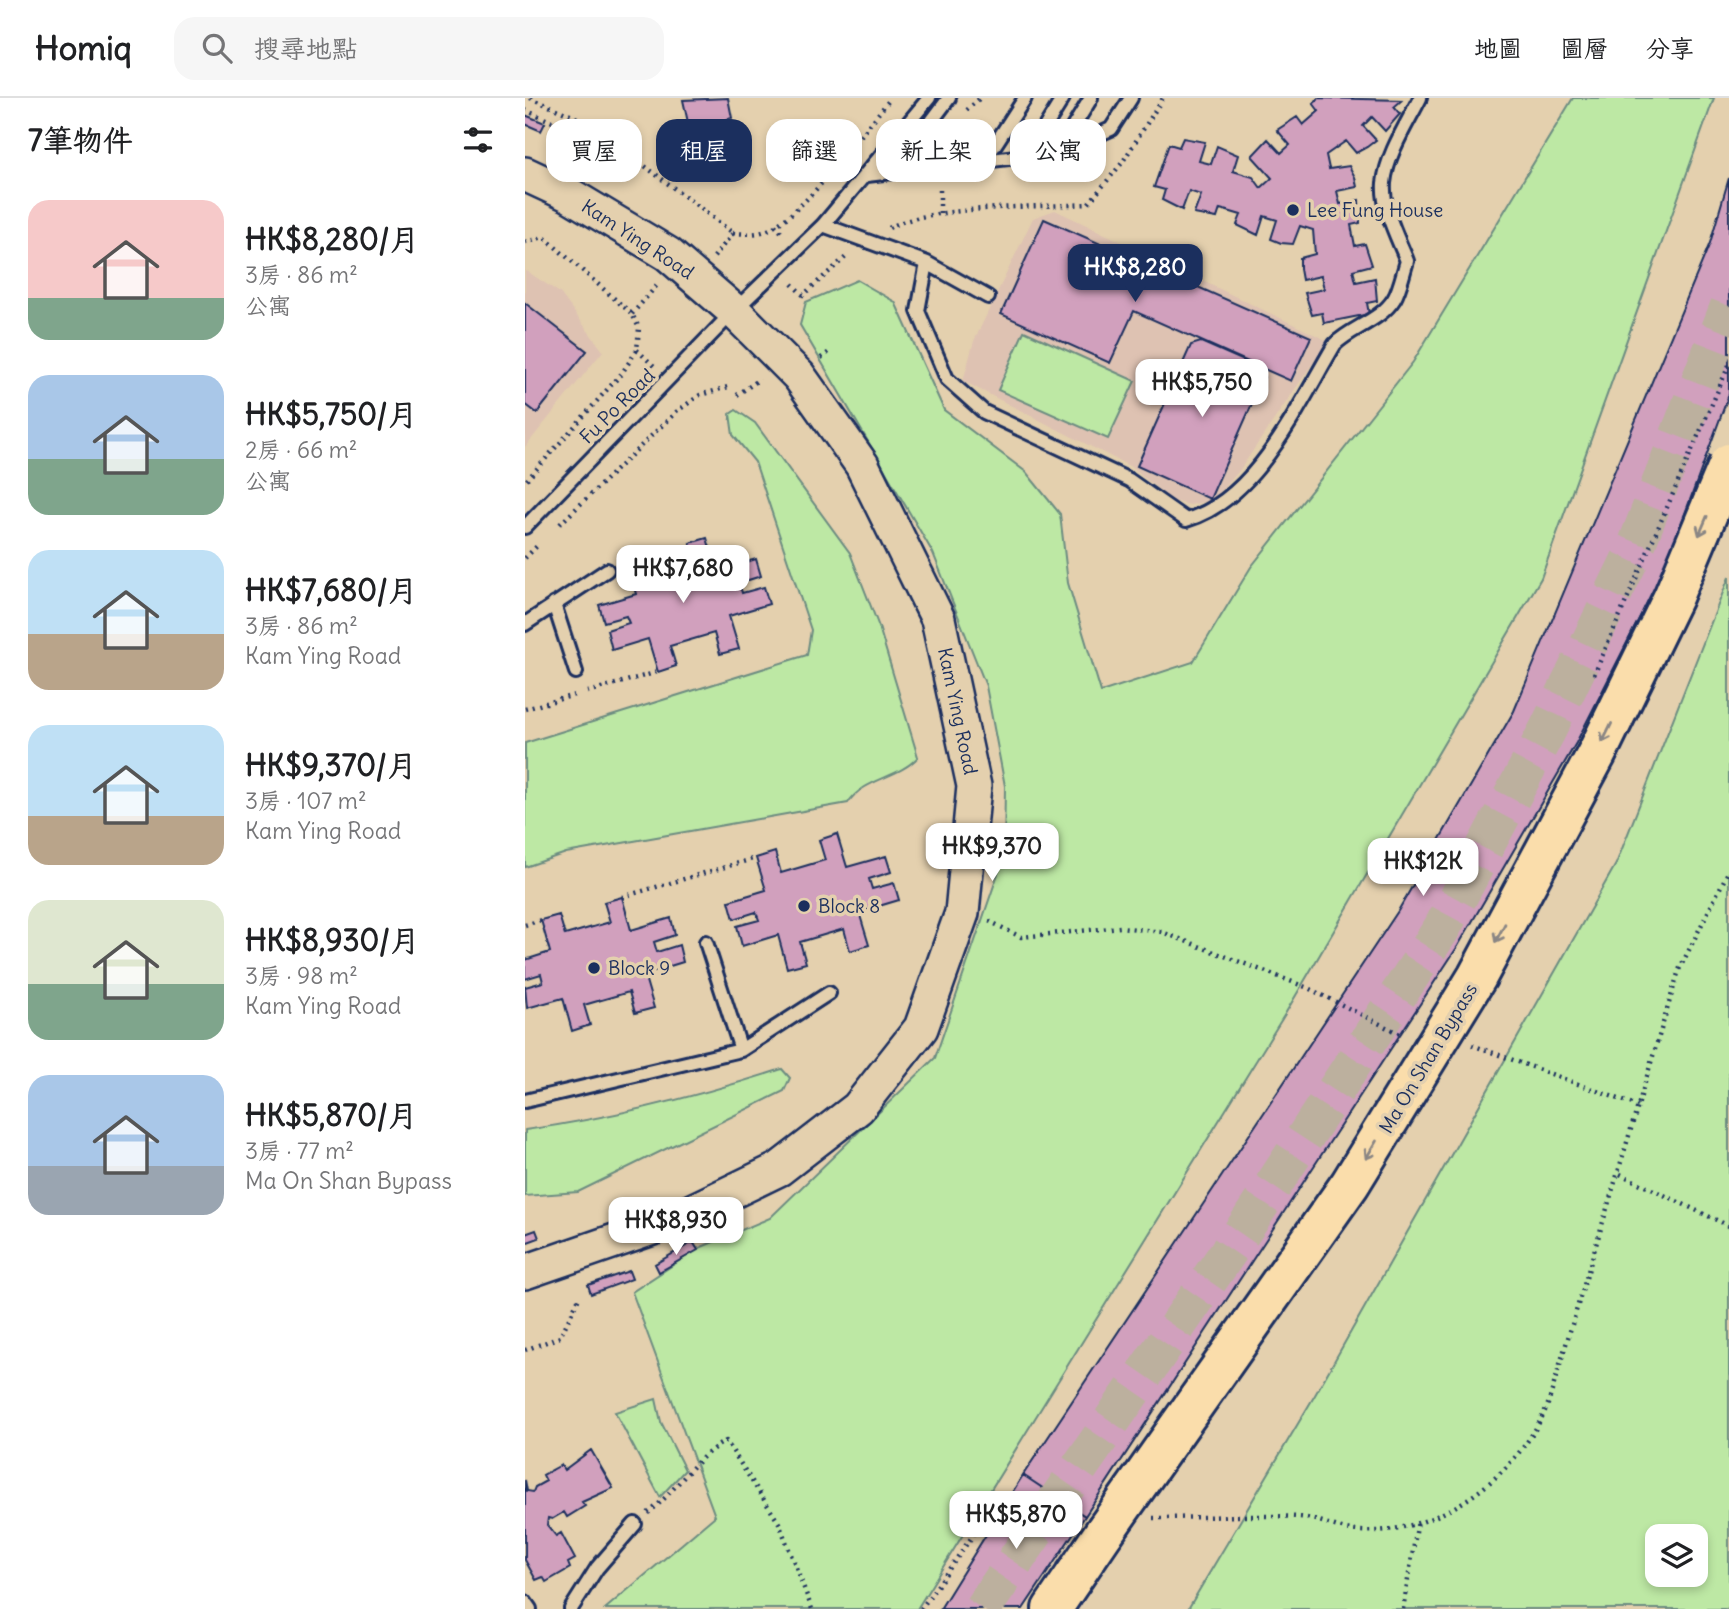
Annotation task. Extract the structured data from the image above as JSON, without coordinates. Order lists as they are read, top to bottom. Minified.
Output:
{"streets":{"main road":["Ma On Shan Bypass"],"street":["Kam Ying Road"],"lane":["Fu Po Road"]},"crossings":[["Kam Ying Road","Fu Po Road"]],"one_way":["Ma On Shan Bypass"],"places":["Lee Fung House","Block 8","Block 9"],"page":{"header":"Homiq","search":"搜尋地點","nav":["地圖","圖層","分享"],"heading":"7筆物件","chip":["買屋","租屋","篩選","新上架","公寓"],"list":[{"name":"HK$8,280/月","note":"3房 · 86 m² · 公寓"},{"name":"HK$5,750/月","note":"2房 · 66 m² · 公寓"},{"name":"HK$7,680/月","note":"3房 · 86 m² · Kam Ying Road"},{"name":"HK$9,370/月","note":"3房 · 107 m² · Kam Ying Road"},{"name":"HK$8,930/月","note":"3房 · 98 m² · Kam Ying Road"},{"name":"HK$5,870/月","note":"3房 · 77 m² · Ma On Shan Bypass"}],"price":["HK$8,280","HK$5,750","HK$7,680","HK$9,370","HK$12K","HK$8,930","HK$5,870"]}}
